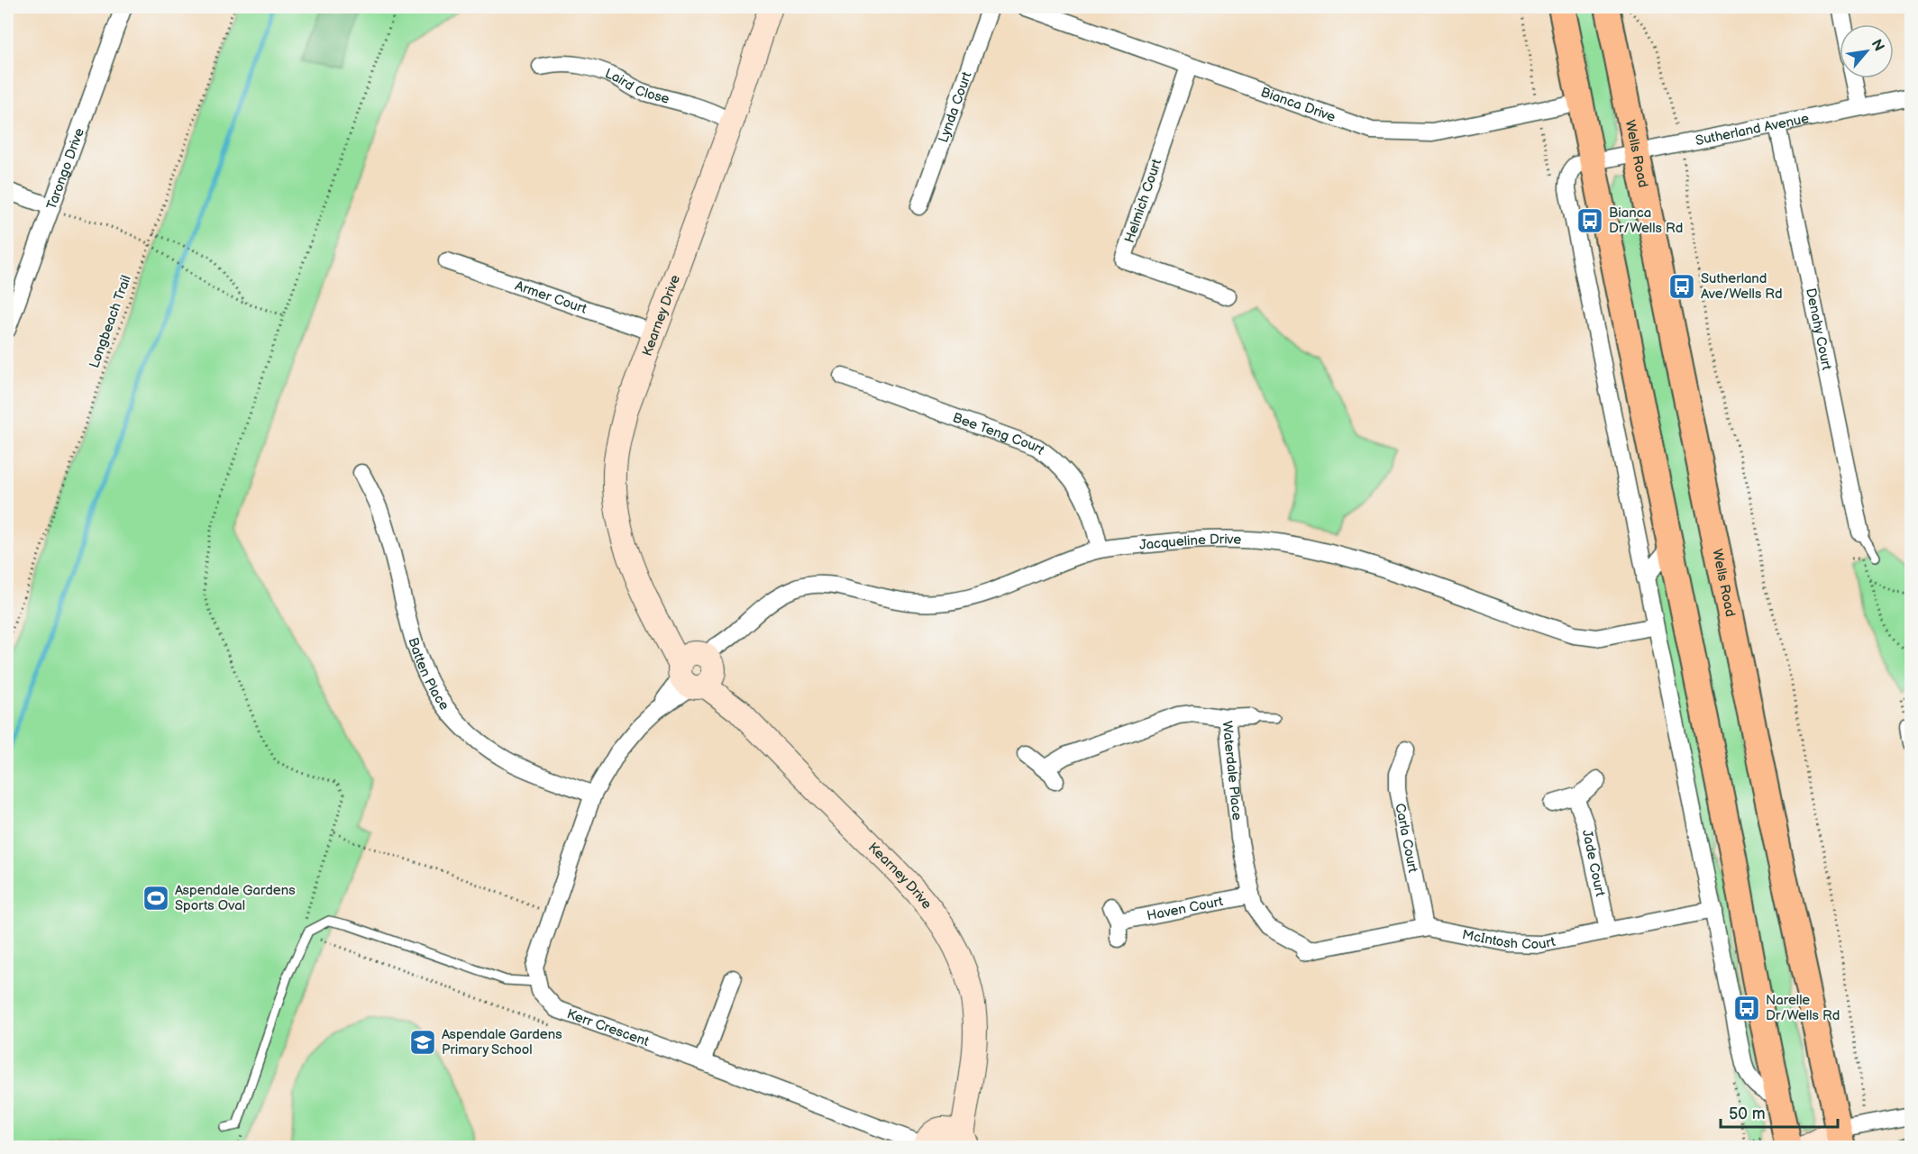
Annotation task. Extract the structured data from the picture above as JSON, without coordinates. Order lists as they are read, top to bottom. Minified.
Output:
{"streets":{"main road":["Wells Road"],"street":["Laird Close","Bianca Drive","Lynda Court","Sutherland Avenue","Tarongo Drive","Helmich Court","Armer Court","Kearney Drive","Denahy Court","Bee Teng Court","Jacqueline Drive","Batten Place","Waterdale Place","Carla Court","Jade Court","Haven Court","McIntosh Court","Kerr Crescent"],"path":["Longbeach Trail"]},"crossings":[["Laird Close","Kearney Drive"],["Bianca Drive","Helmich Court"],["Sutherland Avenue","Wells Road"],["Sutherland Avenue","Denahy Court"],["Armer Court","Kearney Drive"],["Kearney Drive","Jacqueline Drive"],["Kearney Drive","Kerr Crescent"],["Bee Teng Court","Jacqueline Drive"],["Waterdale Place","Haven Court"],["Waterdale Place","McIntosh Court"],["Carla Court","McIntosh Court"],["Jade Court","McIntosh Court"]],"places":{"bus stop":["Bianca Dr/Wells Rd","Sutherland Ave/Wells Rd","Narelle Dr/Wells Rd"],"sports":["Aspendale Gardens Sports Oval"],"school or university":["Aspendale Gardens Primary School"]},"scale_bar":"50 m","north":"top right"}
